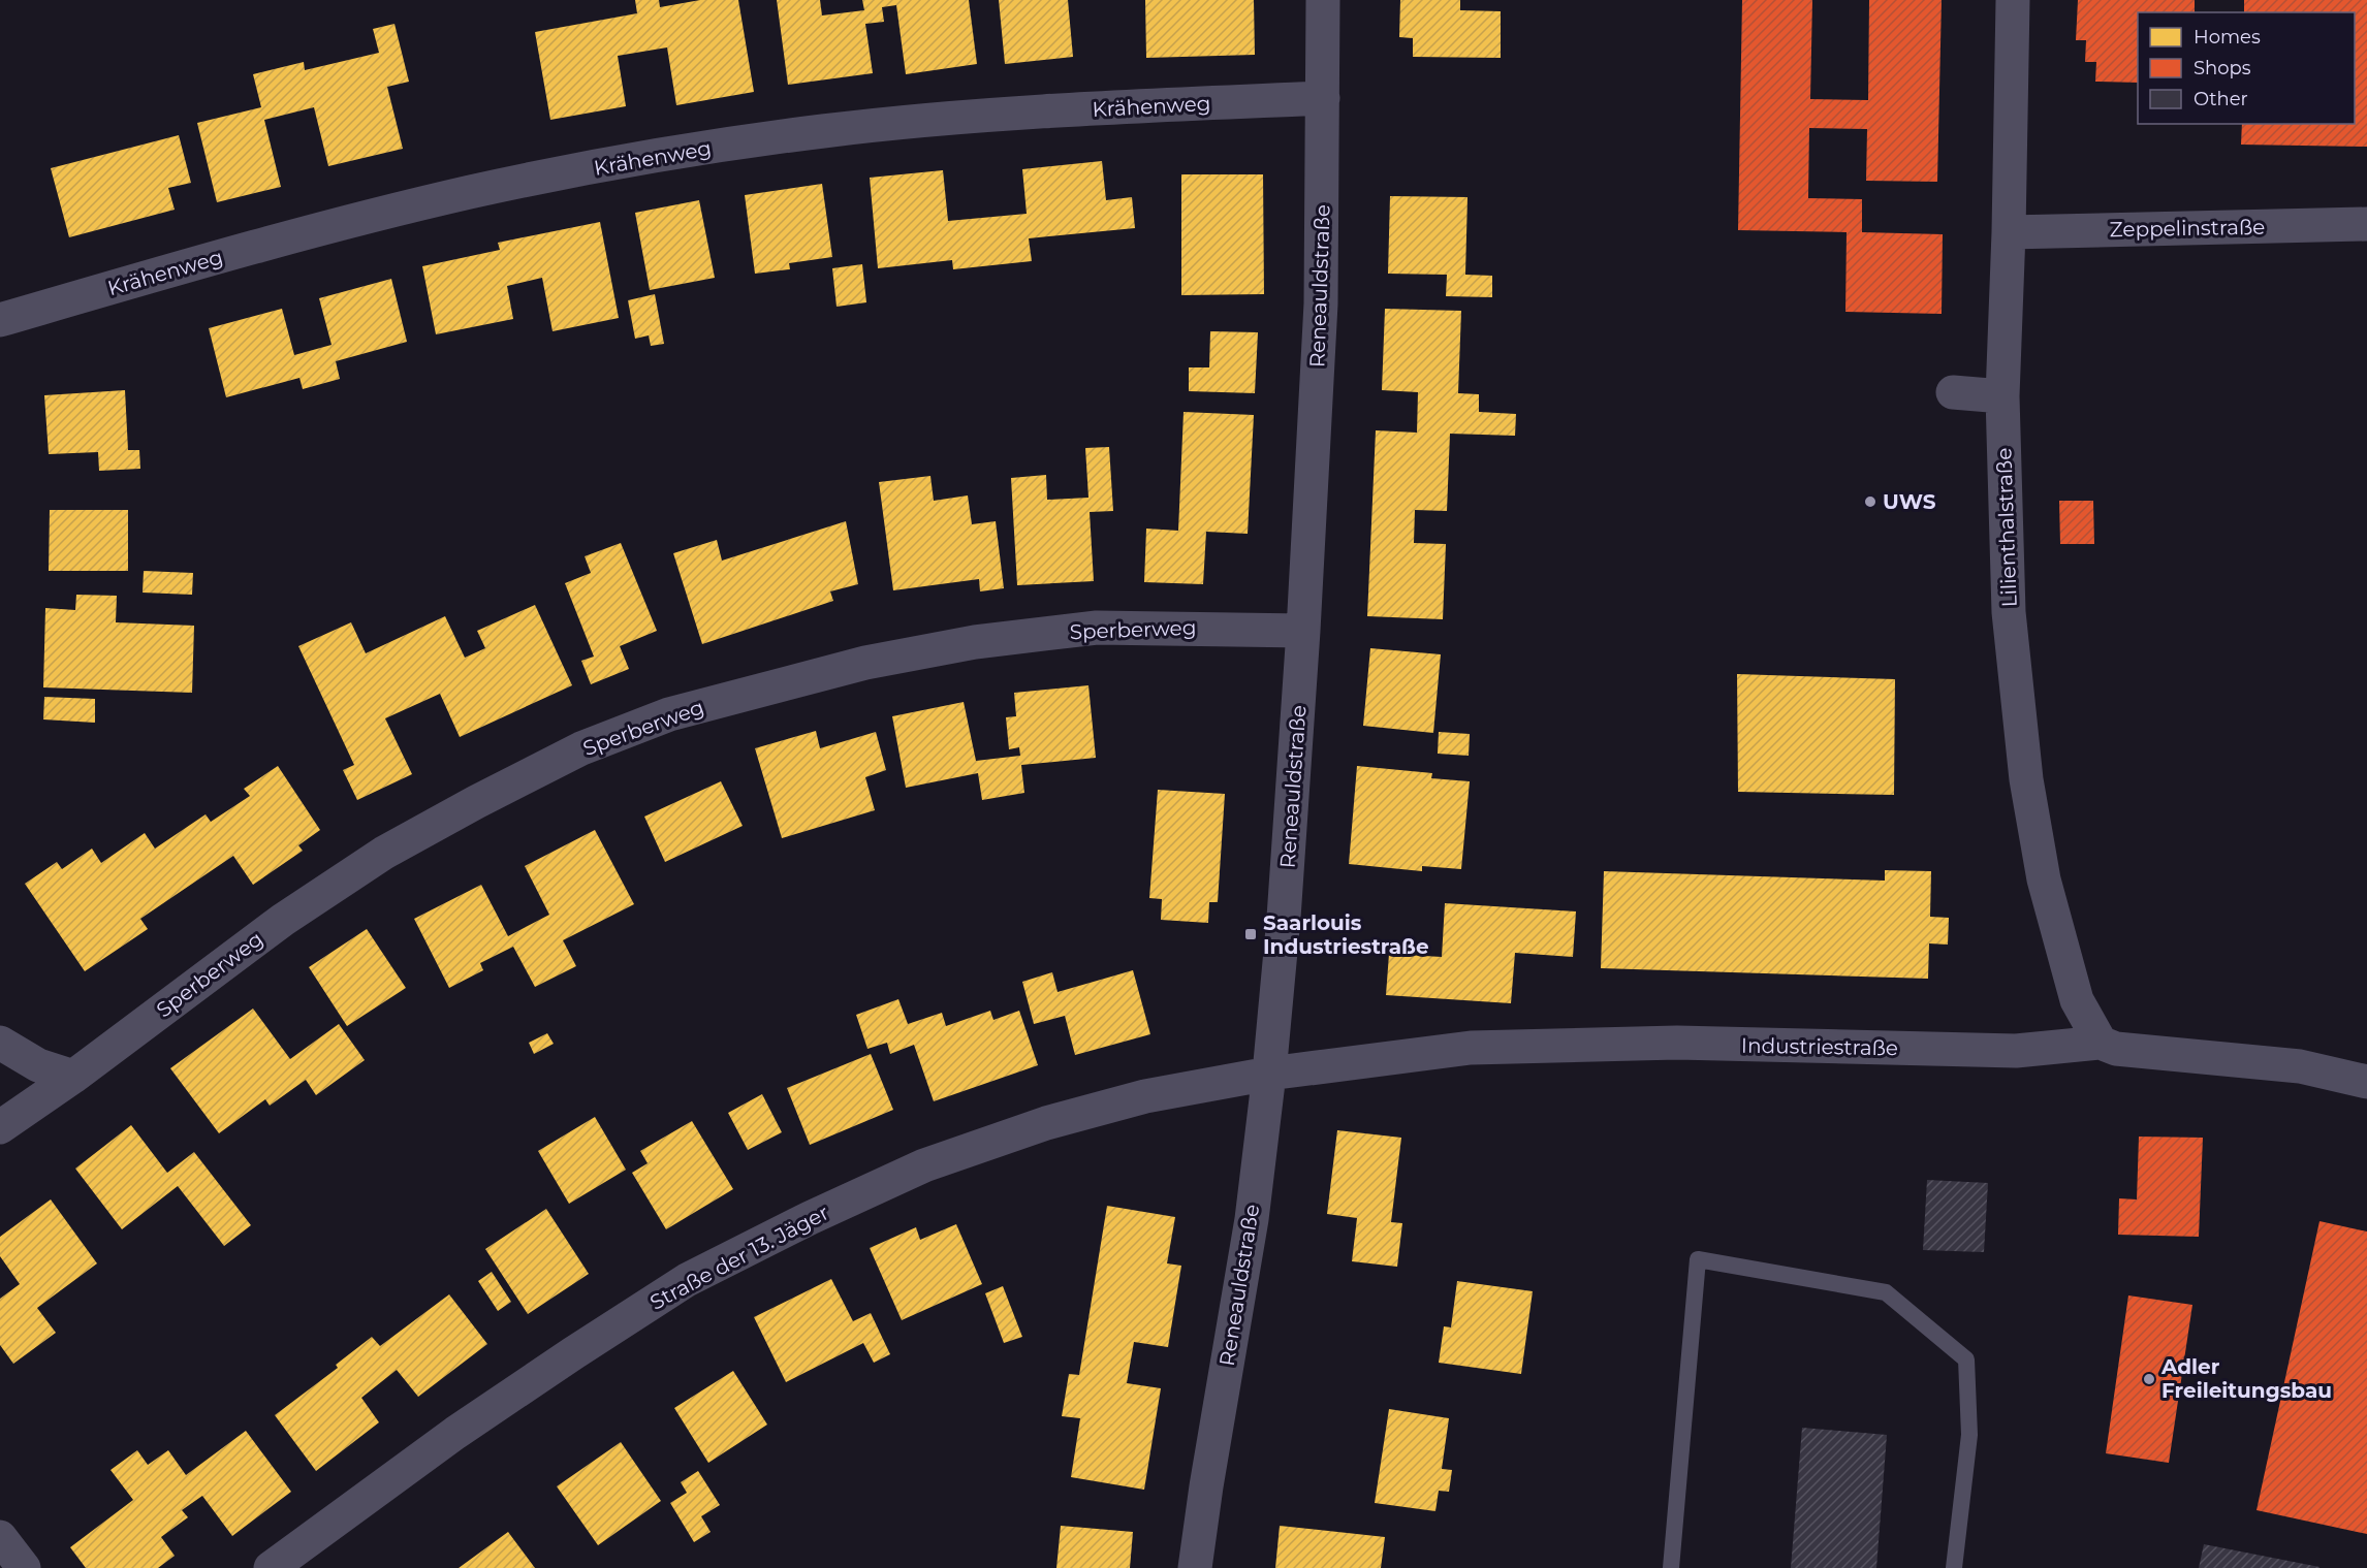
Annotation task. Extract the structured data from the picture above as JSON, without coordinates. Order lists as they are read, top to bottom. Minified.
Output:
{"streets":{"street":["Krähenweg","Zeppelinstraße","Reneauldstraße","Lilienthalstraße","Sperberweg","Industriestraße","Straße der 13. Jäger"]},"crossings":[["Krähenweg","Reneauldstraße"],["Zeppelinstraße","Lilienthalstraße"],["Reneauldstraße","Sperberweg"],["Reneauldstraße","Industriestraße"],["Reneauldstraße","Straße der 13. Jäger"],["Lilienthalstraße","Industriestraße"],["Industriestraße","Straße der 13. Jäger"]],"places":{"other":["UWS","Adler Freileitungsbau"],"transit":["Saarlouis Industriestraße"]},"legend":["Homes","Shops","Other"]}
